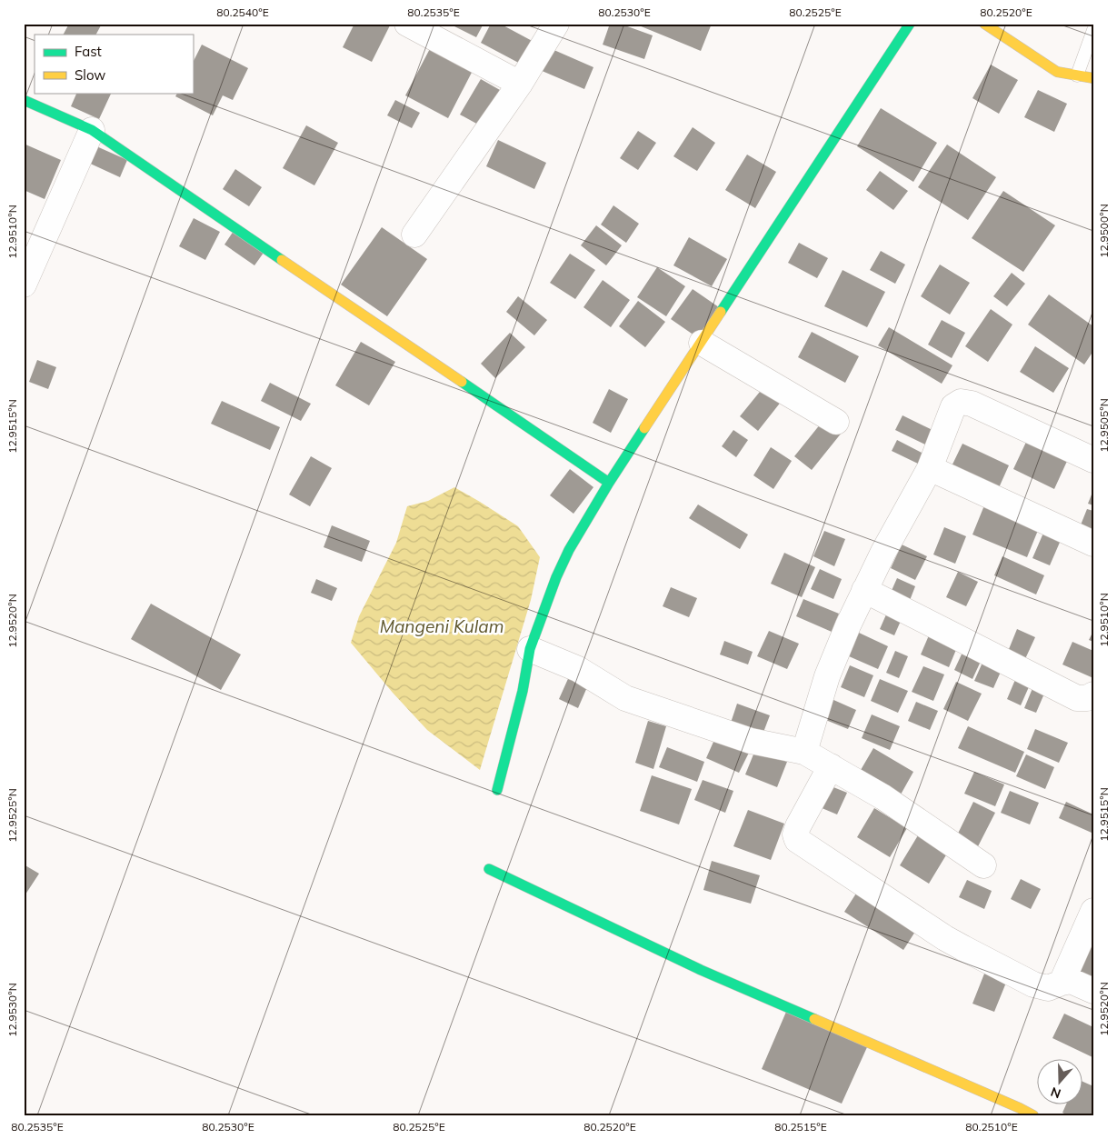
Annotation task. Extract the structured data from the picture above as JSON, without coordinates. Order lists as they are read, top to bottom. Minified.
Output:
{"water":["Mangeni Kulam"],"legend":["Fast","Slow"],"north":"bottom","coordinates":["80.2540°E","80.2535°E","80.2530°E","80.2525°E","80.2520°E","12.9500°N","12.9510°N","12.9505°N","12.9515°N","12.9520°N","12.9525°N","12.9530°N","80.2515°E","80.2510°E"]}
